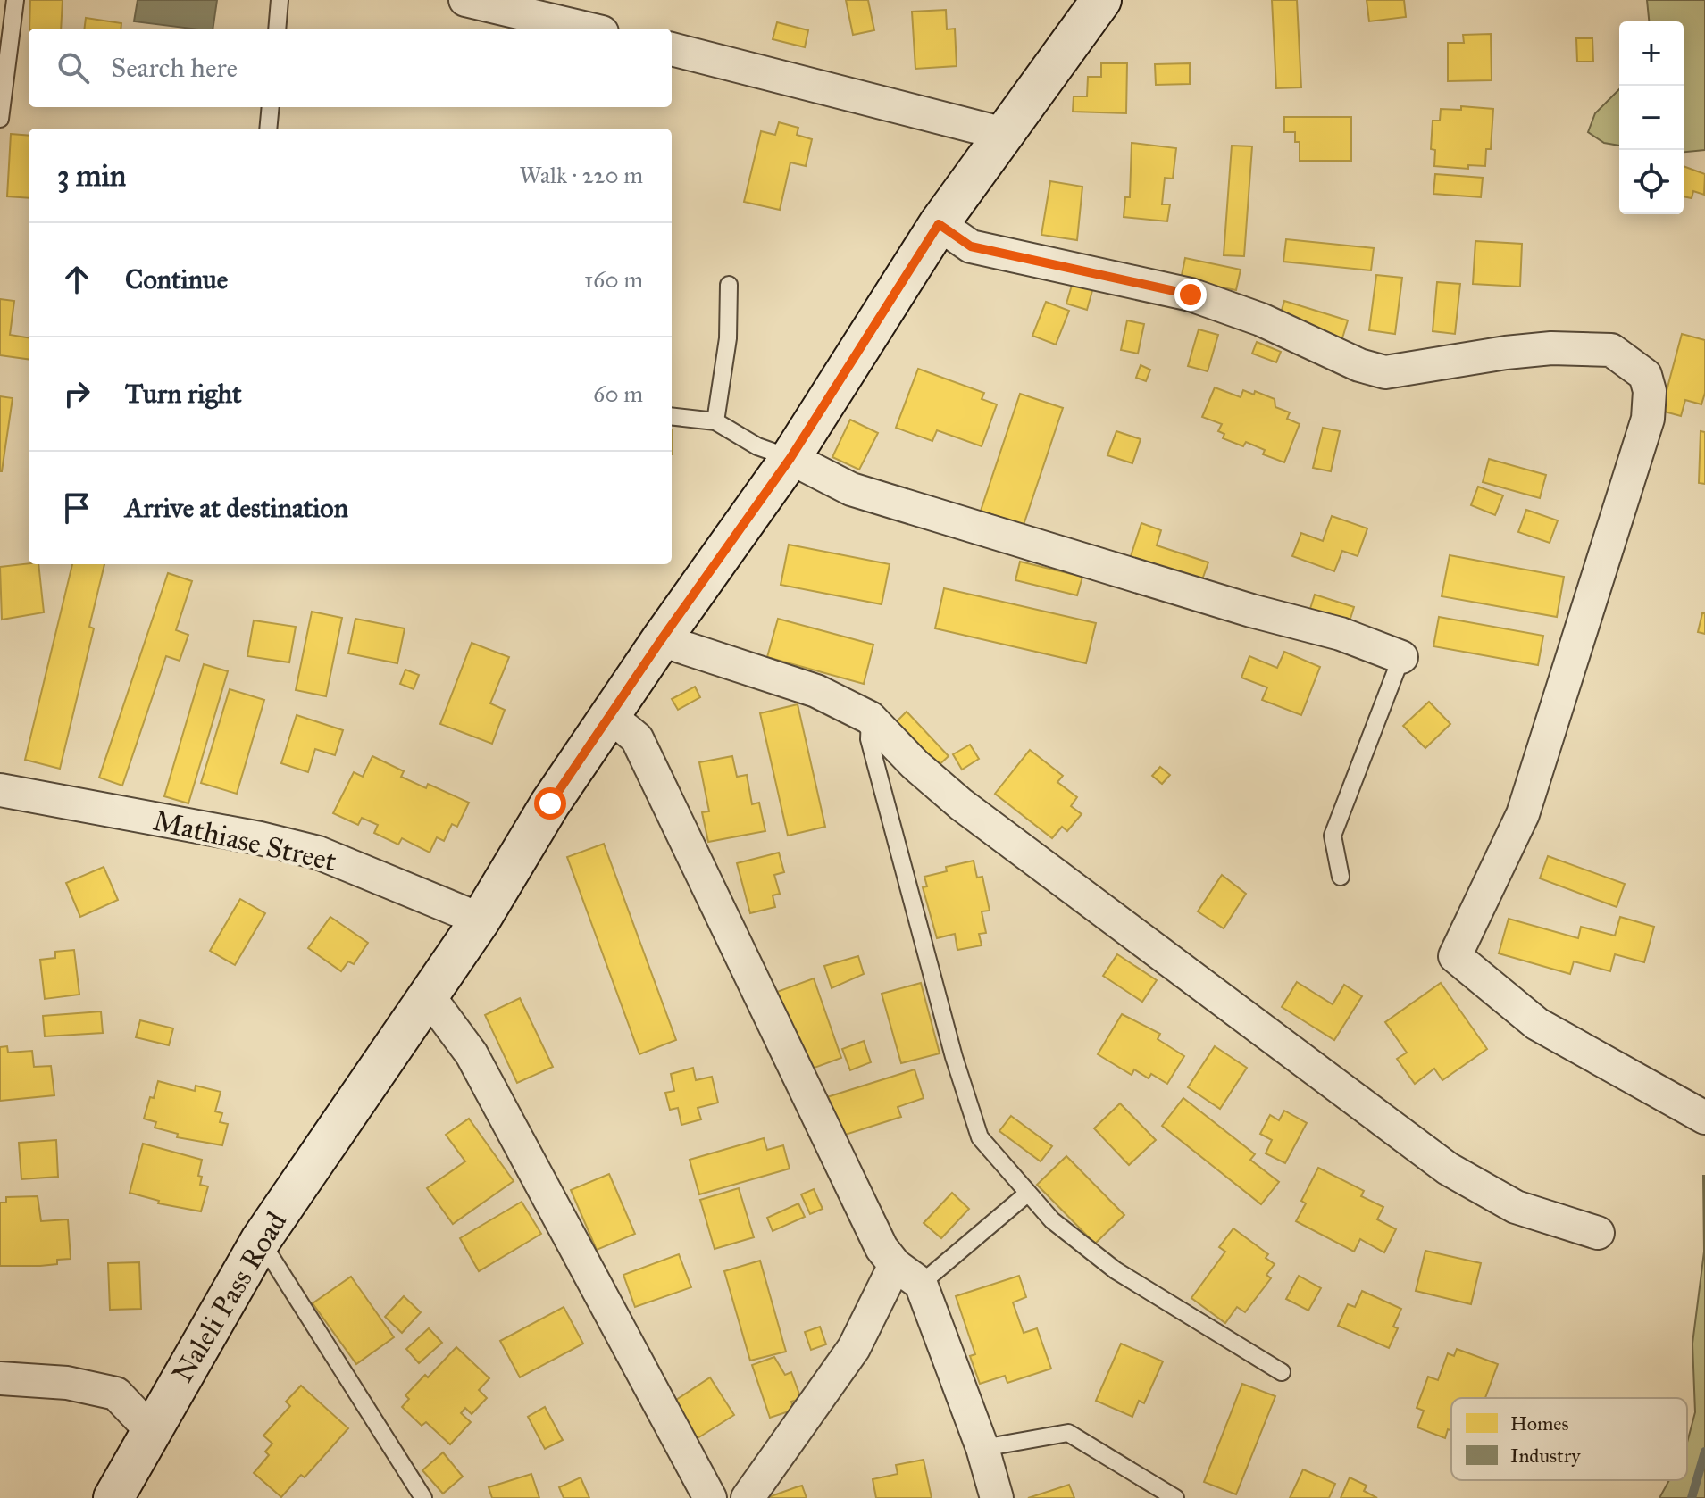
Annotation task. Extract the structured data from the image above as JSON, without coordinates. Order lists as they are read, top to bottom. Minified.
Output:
{"streets":{"main road":["Naleli Pass Road"],"street":["Mathiase Street"]},"crossings":[["Mathiase Street","Naleli Pass Road"]],"legend":["Homes","Industry"],"page":{"map_buttons":["+","−"],"search":"Search here","heading":["3 min","Walk · 220 m"],"list":[["Continue","160 m"],["Turn right","60 m"],"Arrive at destination"]}}
